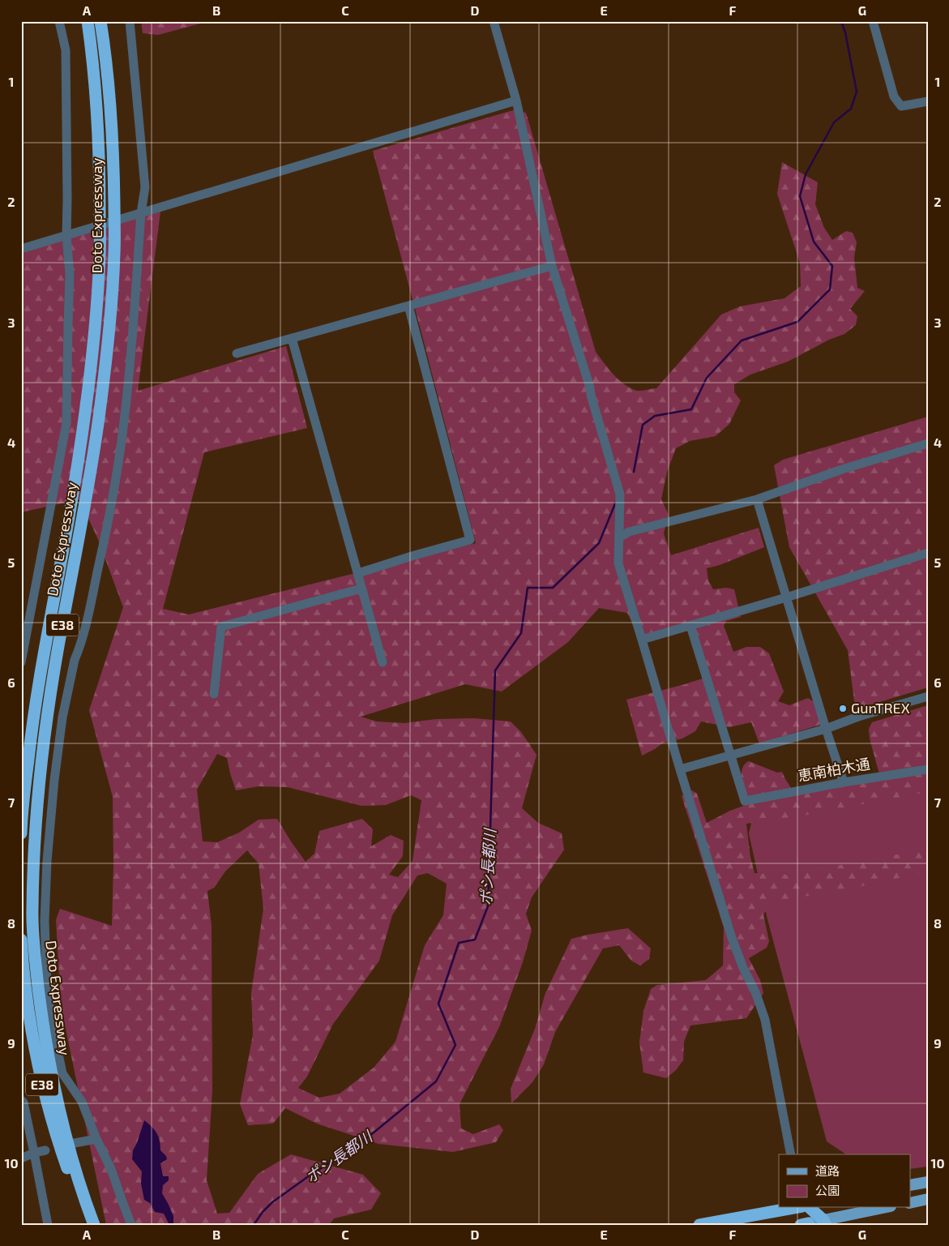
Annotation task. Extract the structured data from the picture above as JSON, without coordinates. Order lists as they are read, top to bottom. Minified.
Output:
{"streets":{"highway":["Doto Expressway","E38"],"street":["恵南柏木通"]},"water":["ポシ長都川"],"places":["GunTREX"],"legend":["道路","公園"],"grid":{"columns":["A","B","C","D","E","F","G"],"rows":["1","2","3","4","5","6","7","8","9","10"]}}
